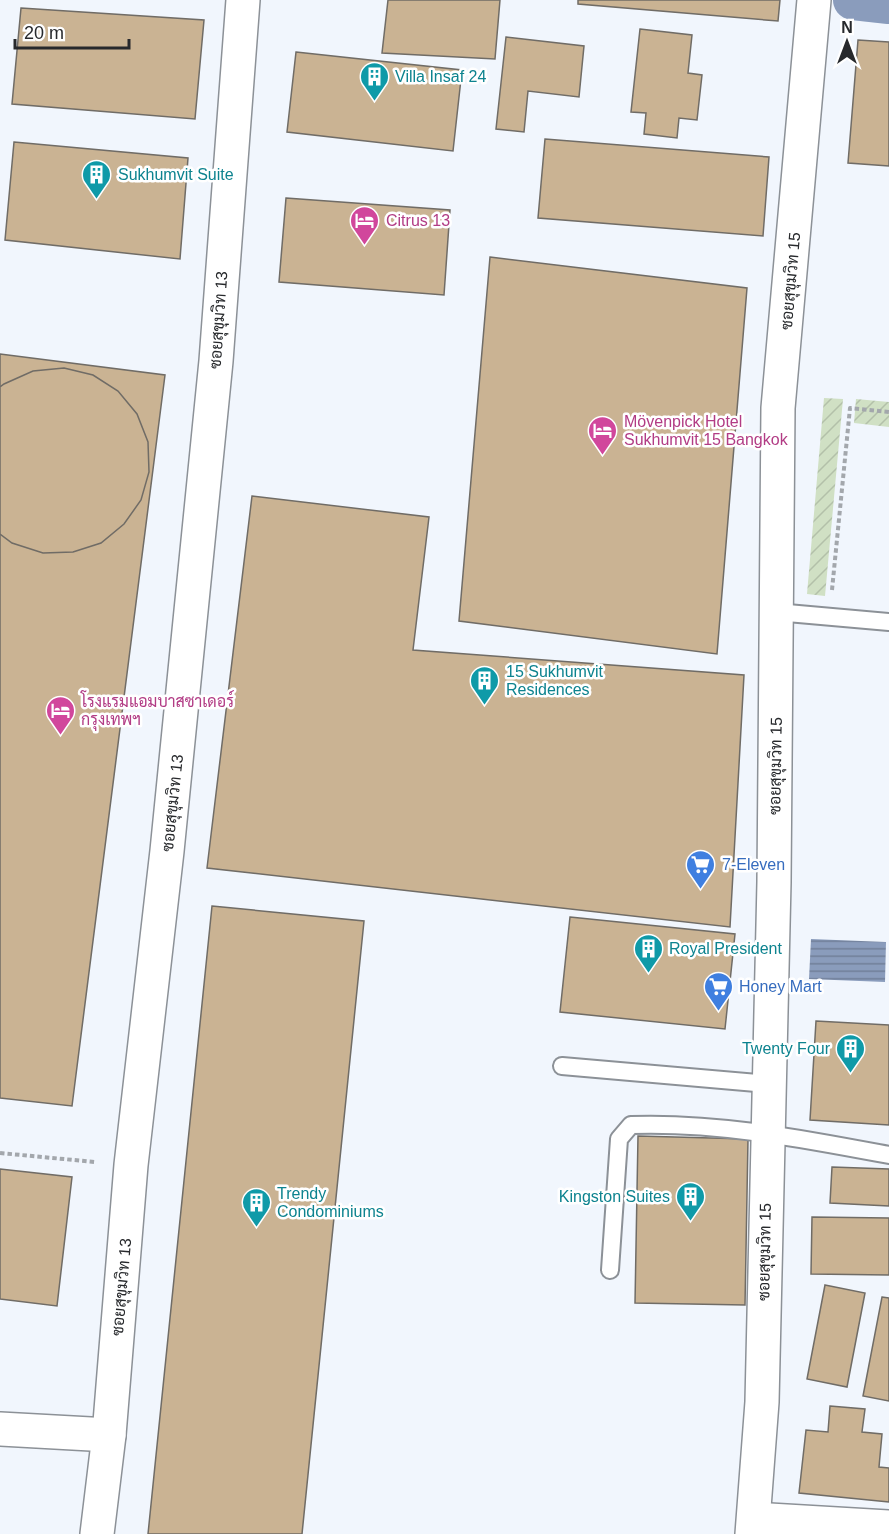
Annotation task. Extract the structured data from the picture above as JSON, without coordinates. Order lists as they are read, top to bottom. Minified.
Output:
{"streets":{"street":["ซอยสุขุมวิท 15","ซอยสุขุมวิท 13"]},"places":{"building":["Villa Insaf 24","Sukhumvit Suite","15 Sukhumvit Residences","Royal President","Twenty Four","Kingston Suites","Trendy Condominiums"],"hotel":["Citrus 13","Mövenpick Hotel Sukhumvit 15 Bangkok","โรงแรมแอมบาสซาเดอร์ กรุงเทพฯ"],"supermarket":["7-Eleven","Honey Mart"]},"scale_bar":"20 m","north":"top"}
